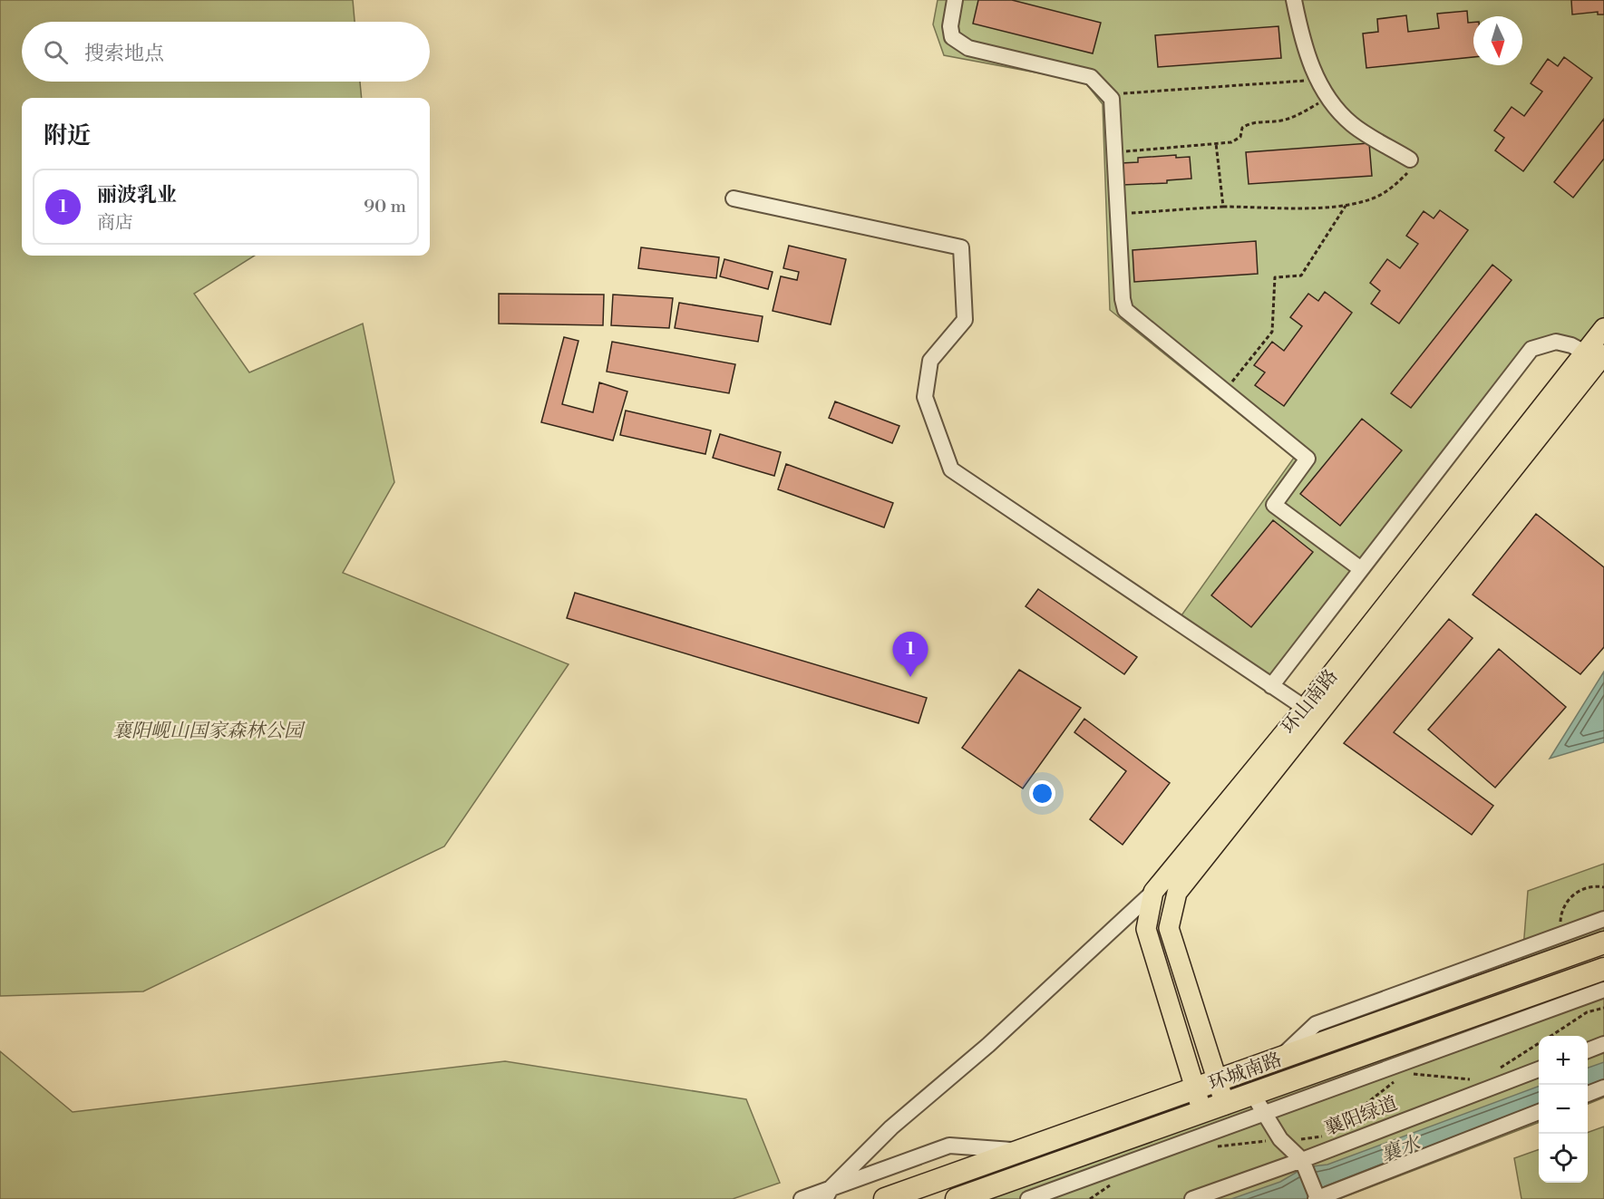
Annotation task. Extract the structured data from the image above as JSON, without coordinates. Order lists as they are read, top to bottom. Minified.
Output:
{"streets":{"highway":["环城南路"],"main road":["环山南路"],"street":["襄阳绿道"]},"crossings":[["环山南路","环城南路"]],"water":["襄水"],"parks":["襄阳岘山国家森林公园"],"north":"bottom","page":{"search":"搜索地点","heading":"附近","list":[{"mark":"1","name":"丽波乳业","note":"商店","value":"90 m"}],"pins":"1","map_buttons":["+","−"]}}
